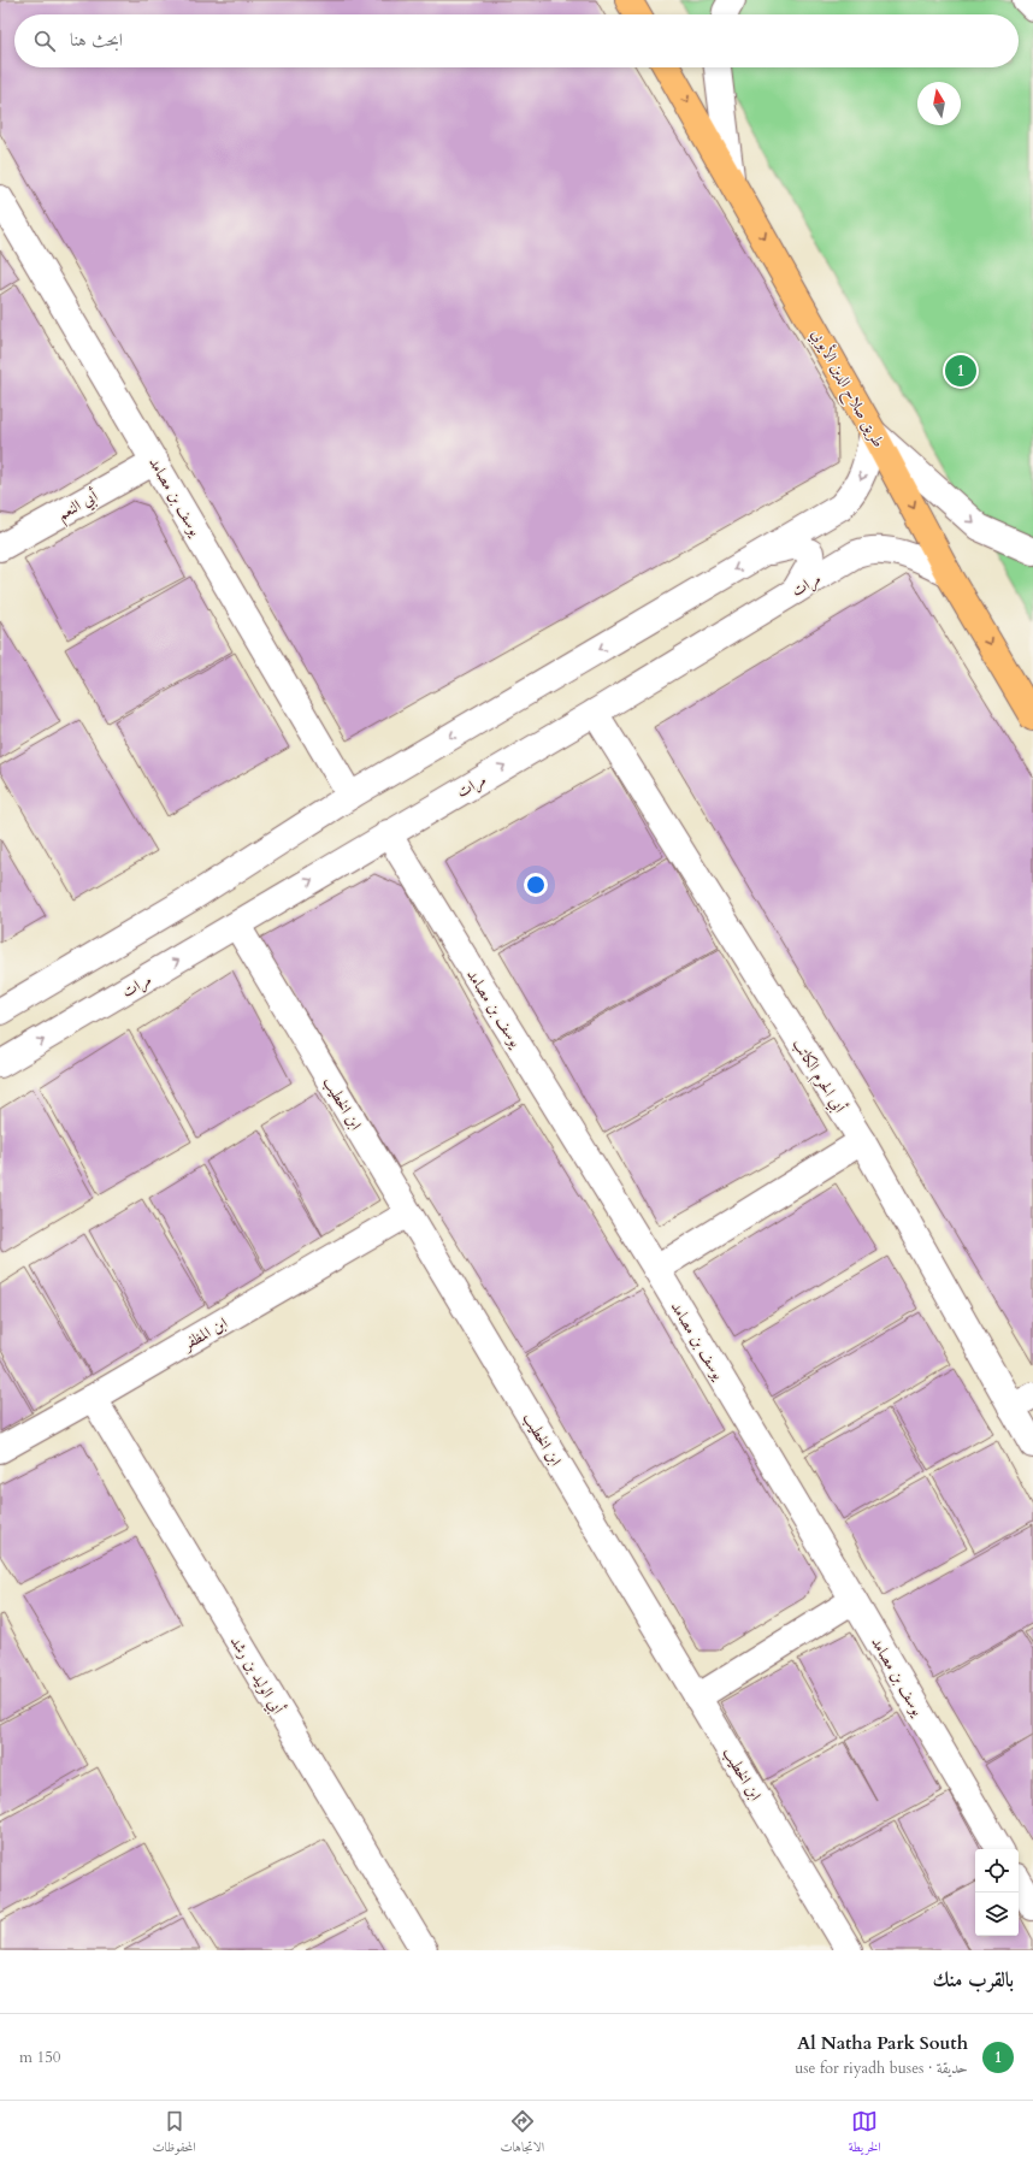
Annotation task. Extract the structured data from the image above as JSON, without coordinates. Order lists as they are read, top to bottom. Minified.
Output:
{"streets":{"main road":["طريق صلاح الدين الأيوبي"],"street":["يوسف بن مصامد","أبي النعم","مرات","أبي الحرم الكاتب","ابن الخطيب","ابن المظفر","أبي الوليد بن رشد"]},"crossings":[["طريق صلاح الدين الأيوبي","مرات"],["يوسف بن مصامد","أبي النعم"],["يوسف بن مصامد","مرات"],["مرات","أبي الحرم الكاتب"],["مرات","ابن الخطيب"],["ابن الخطيب","ابن المظفر"],["ابن المظفر","أبي الوليد بن رشد"]],"one_way":["طريق صلاح الدين الأيوبي"],"north":"top","page":{"search":"ابحث هنا","pins":"1","heading":"بالقرب منك","list":[{"mark":"1","name":"Al Natha Park South","note":"حديقة · use for riyadh buses","value":"150 m"}],"nav":["الخريطة","الاتجاهات","المحفوظات"]}}
